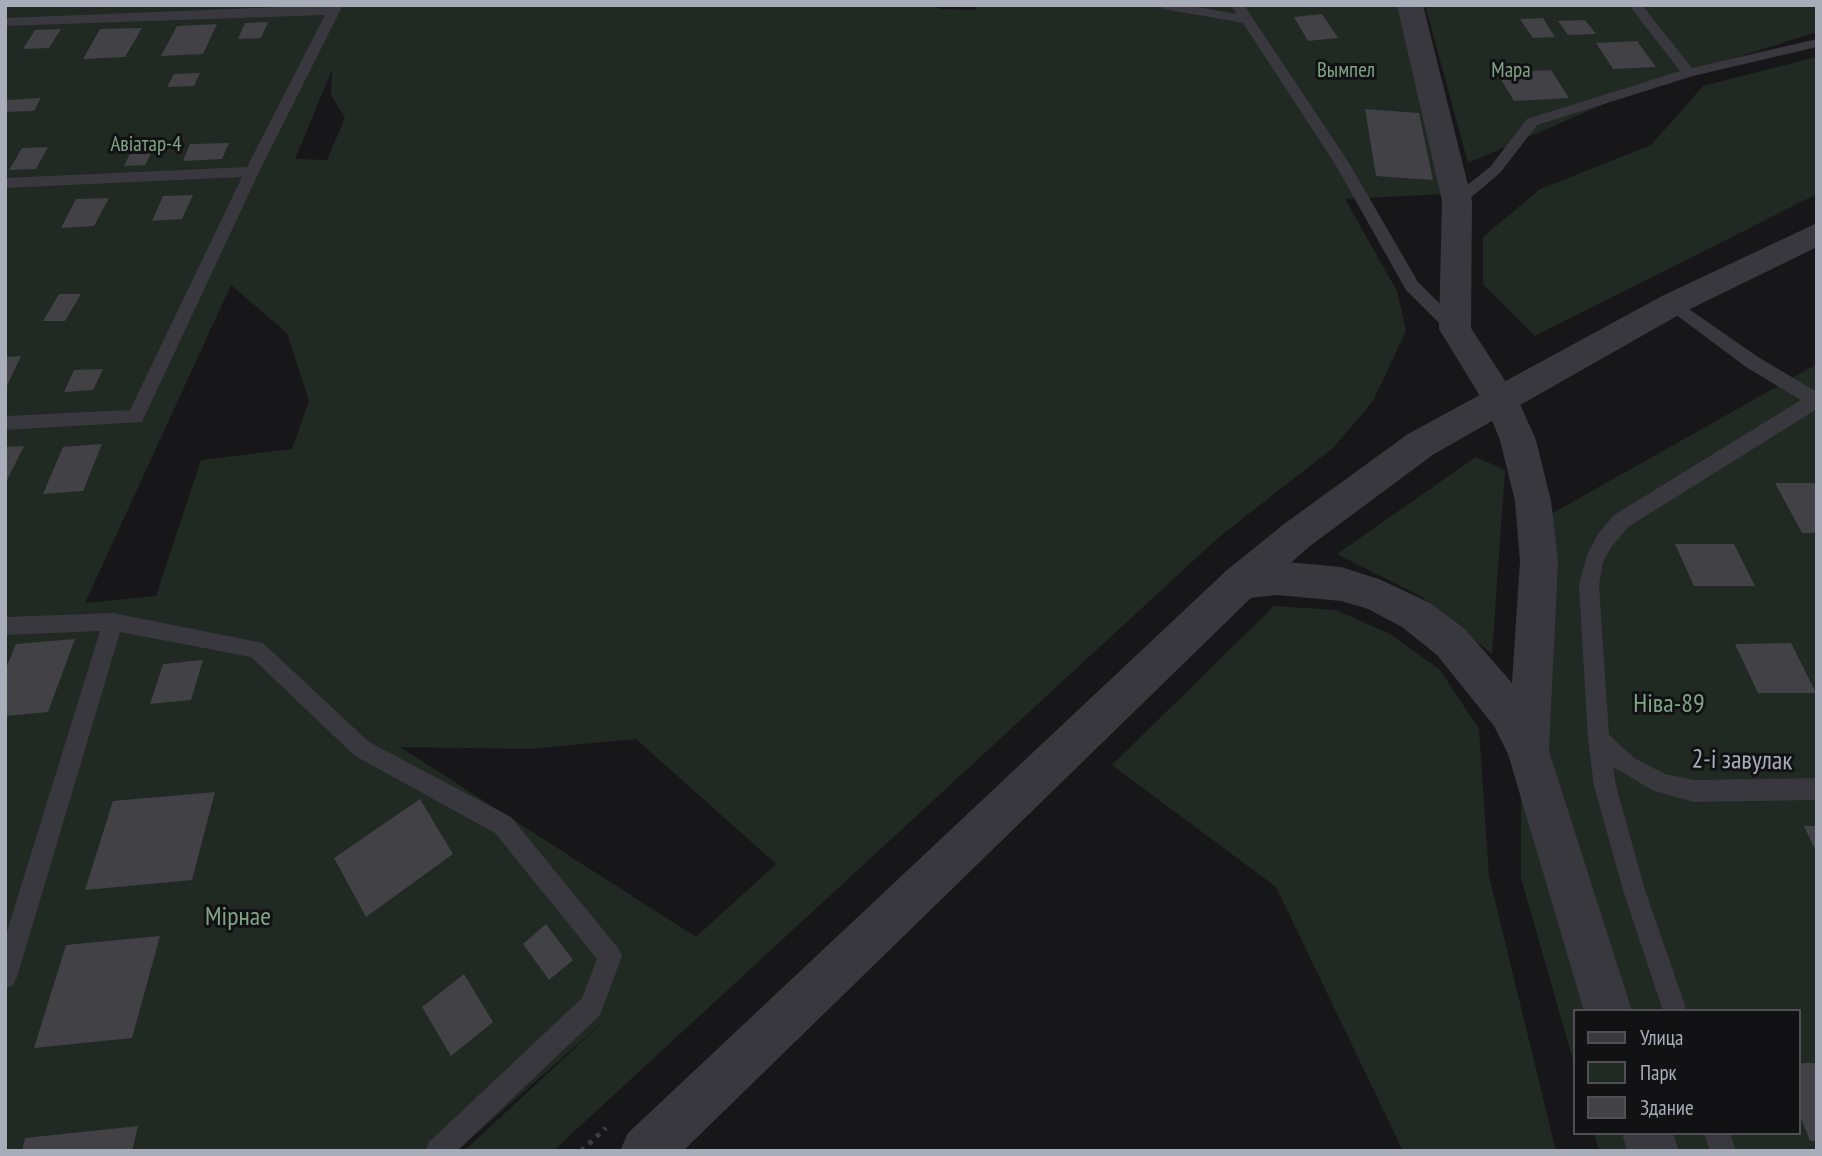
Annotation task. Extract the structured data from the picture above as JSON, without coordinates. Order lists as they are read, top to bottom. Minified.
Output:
{"streets":{"lane":["2-і завулак"]},"parks":["Вымпел","Мара","Авіатар-4","Ніва-89","Мірнае"],"legend":["Улица","Парк","Здание"]}
